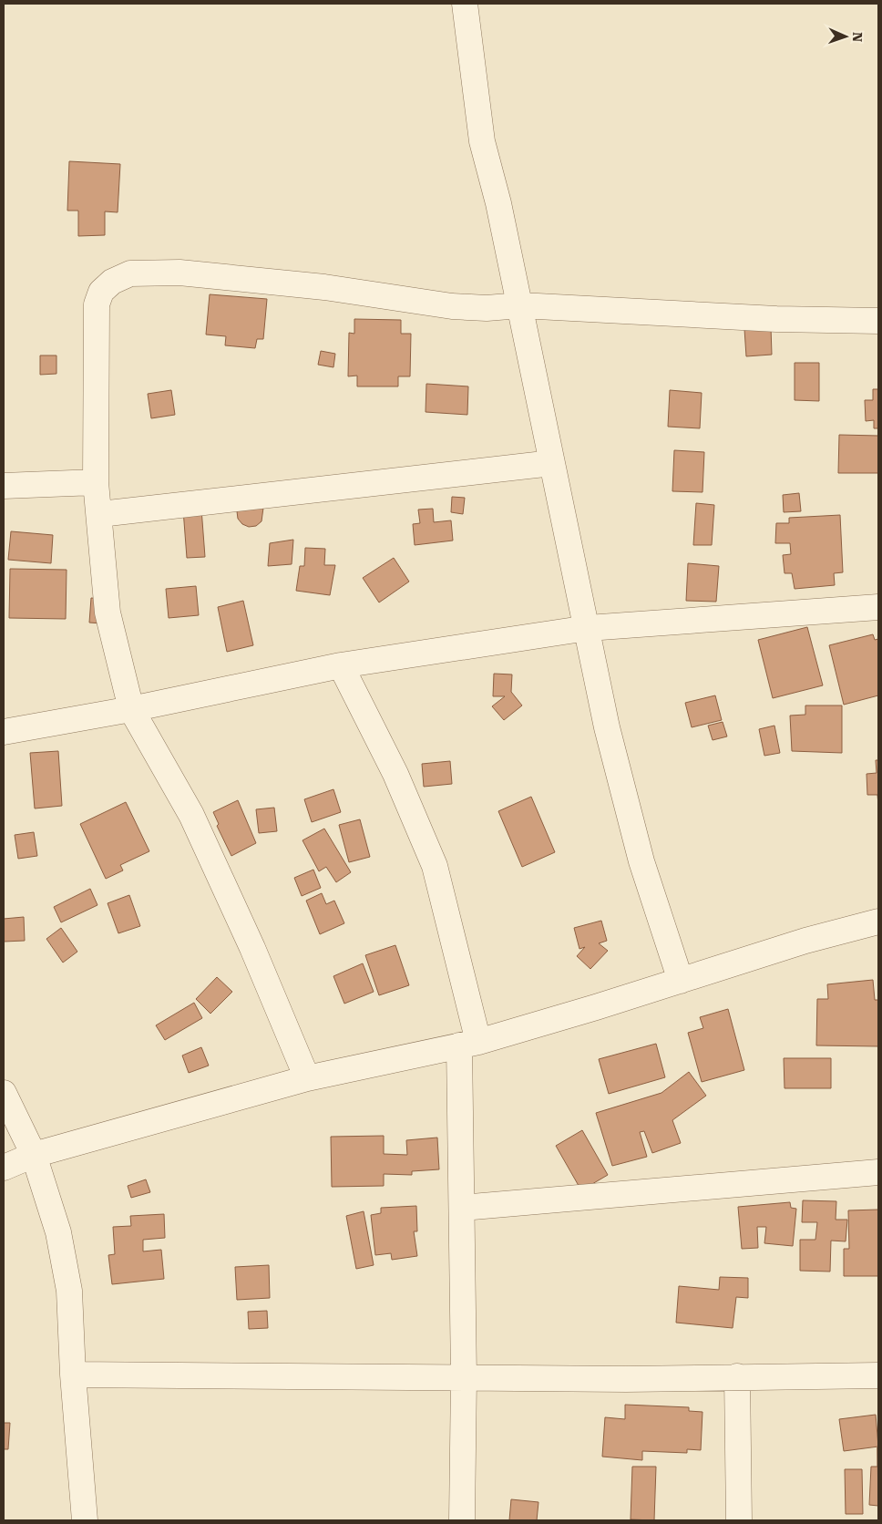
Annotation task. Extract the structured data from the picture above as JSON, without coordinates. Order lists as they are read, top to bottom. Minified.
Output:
{"north":"right"}
